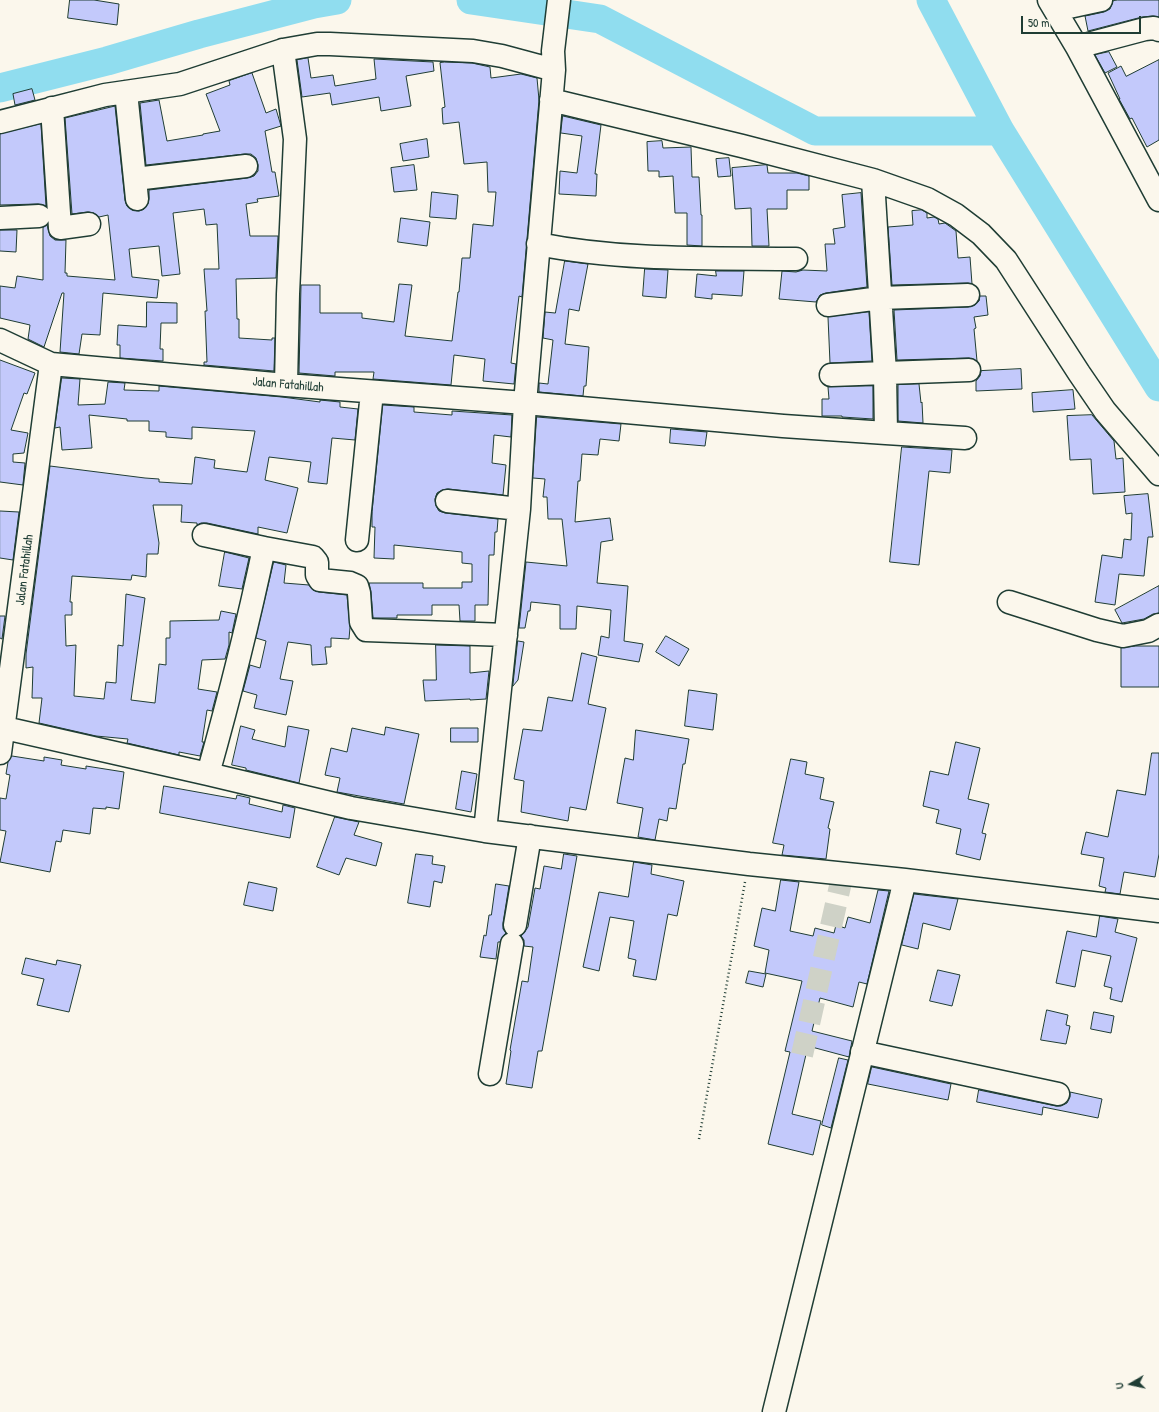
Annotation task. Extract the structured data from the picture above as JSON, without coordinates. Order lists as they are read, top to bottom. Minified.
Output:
{"streets":{"street":["Jalan Fatahillah"]},"scale_bar":"50 m","north":"left"}
